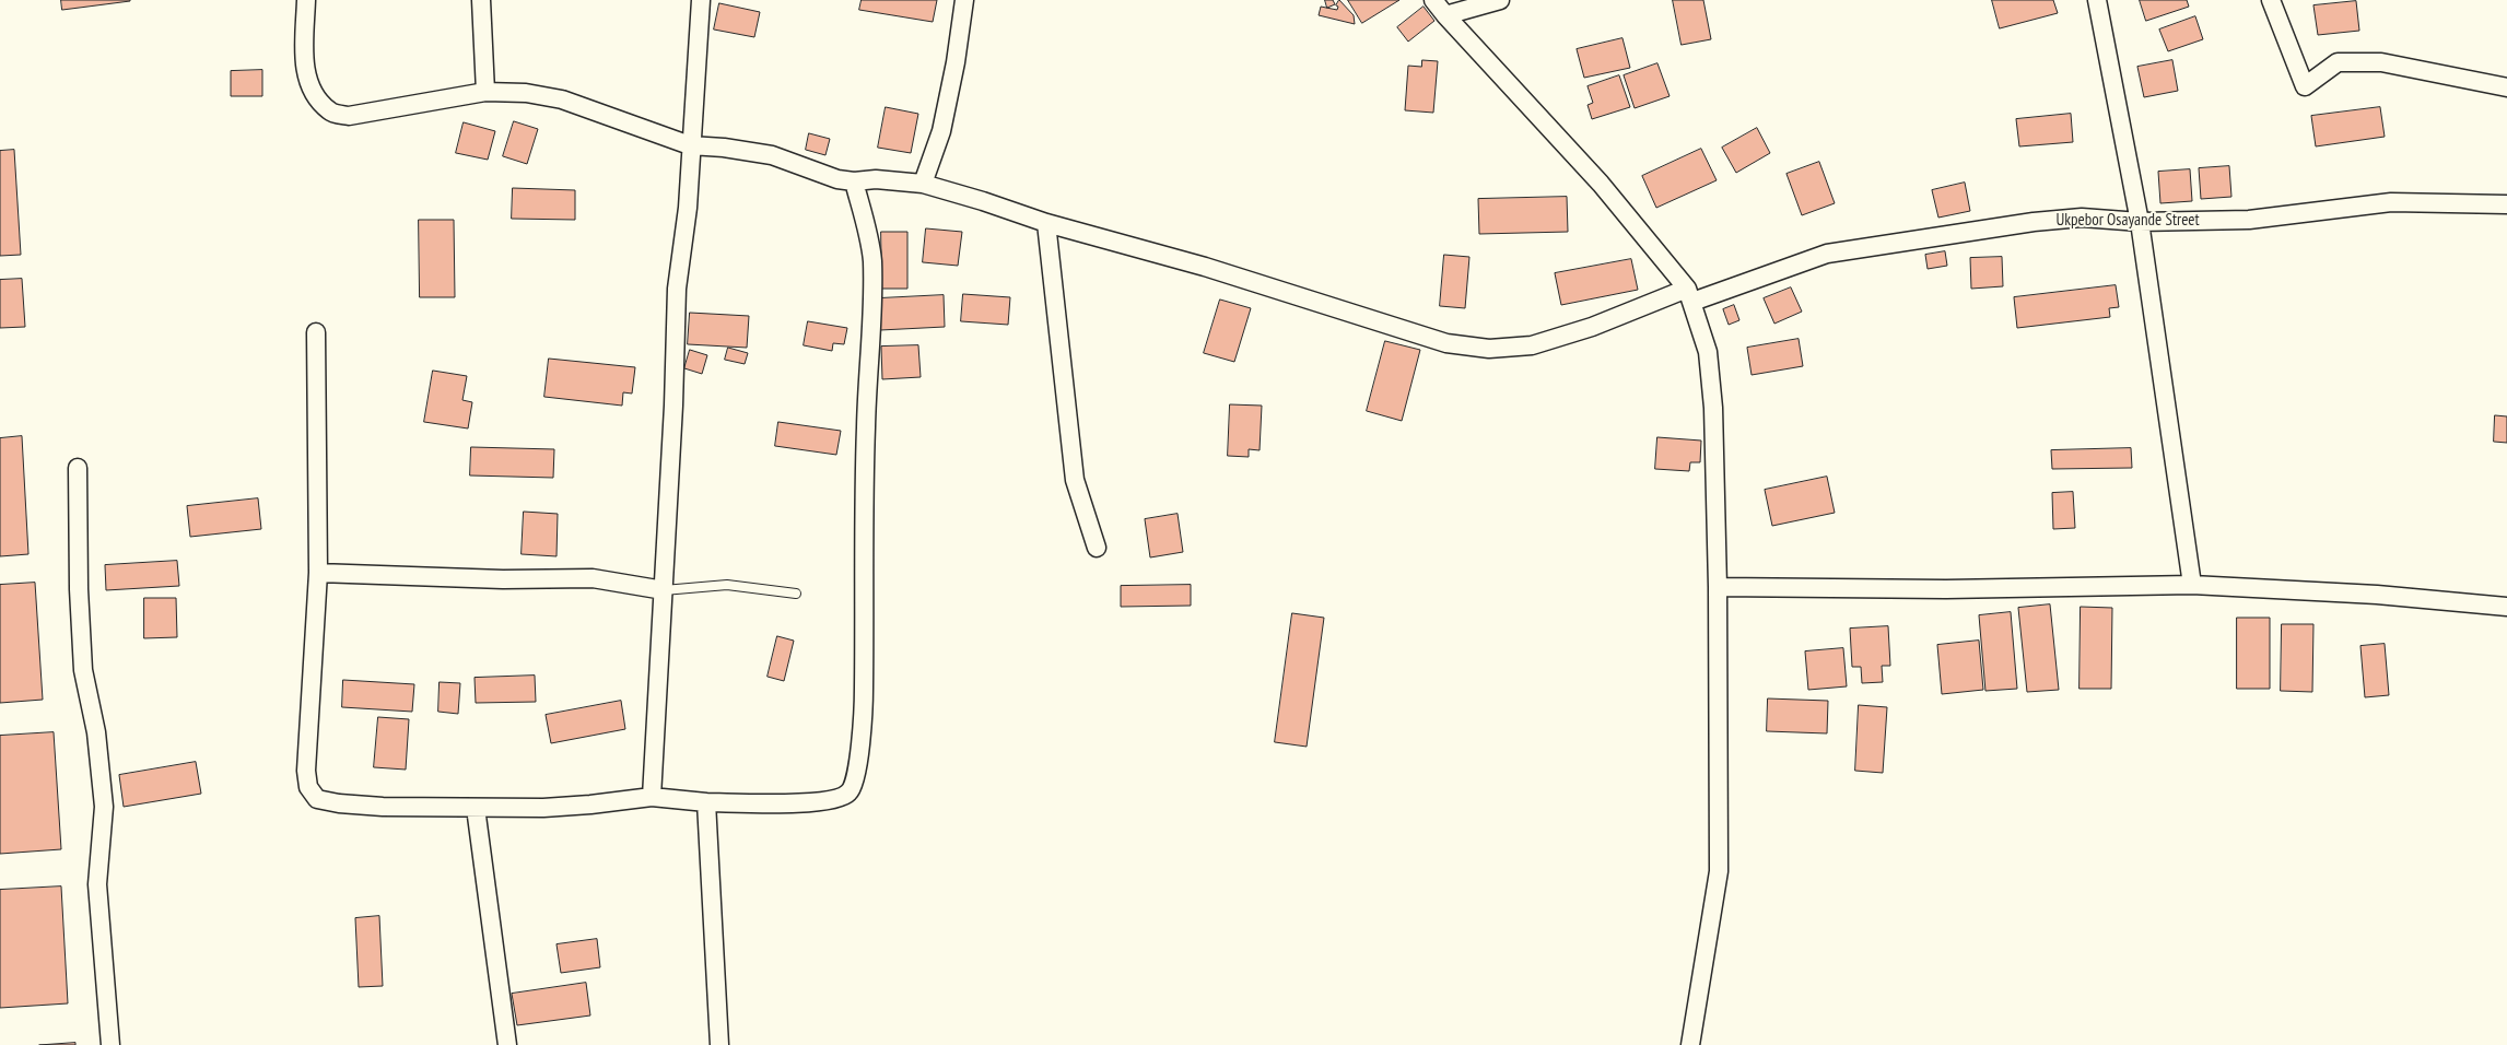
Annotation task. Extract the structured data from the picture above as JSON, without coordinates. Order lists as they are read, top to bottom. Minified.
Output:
{"streets":{"street":["Ukpebor Osayande Street"]}}
